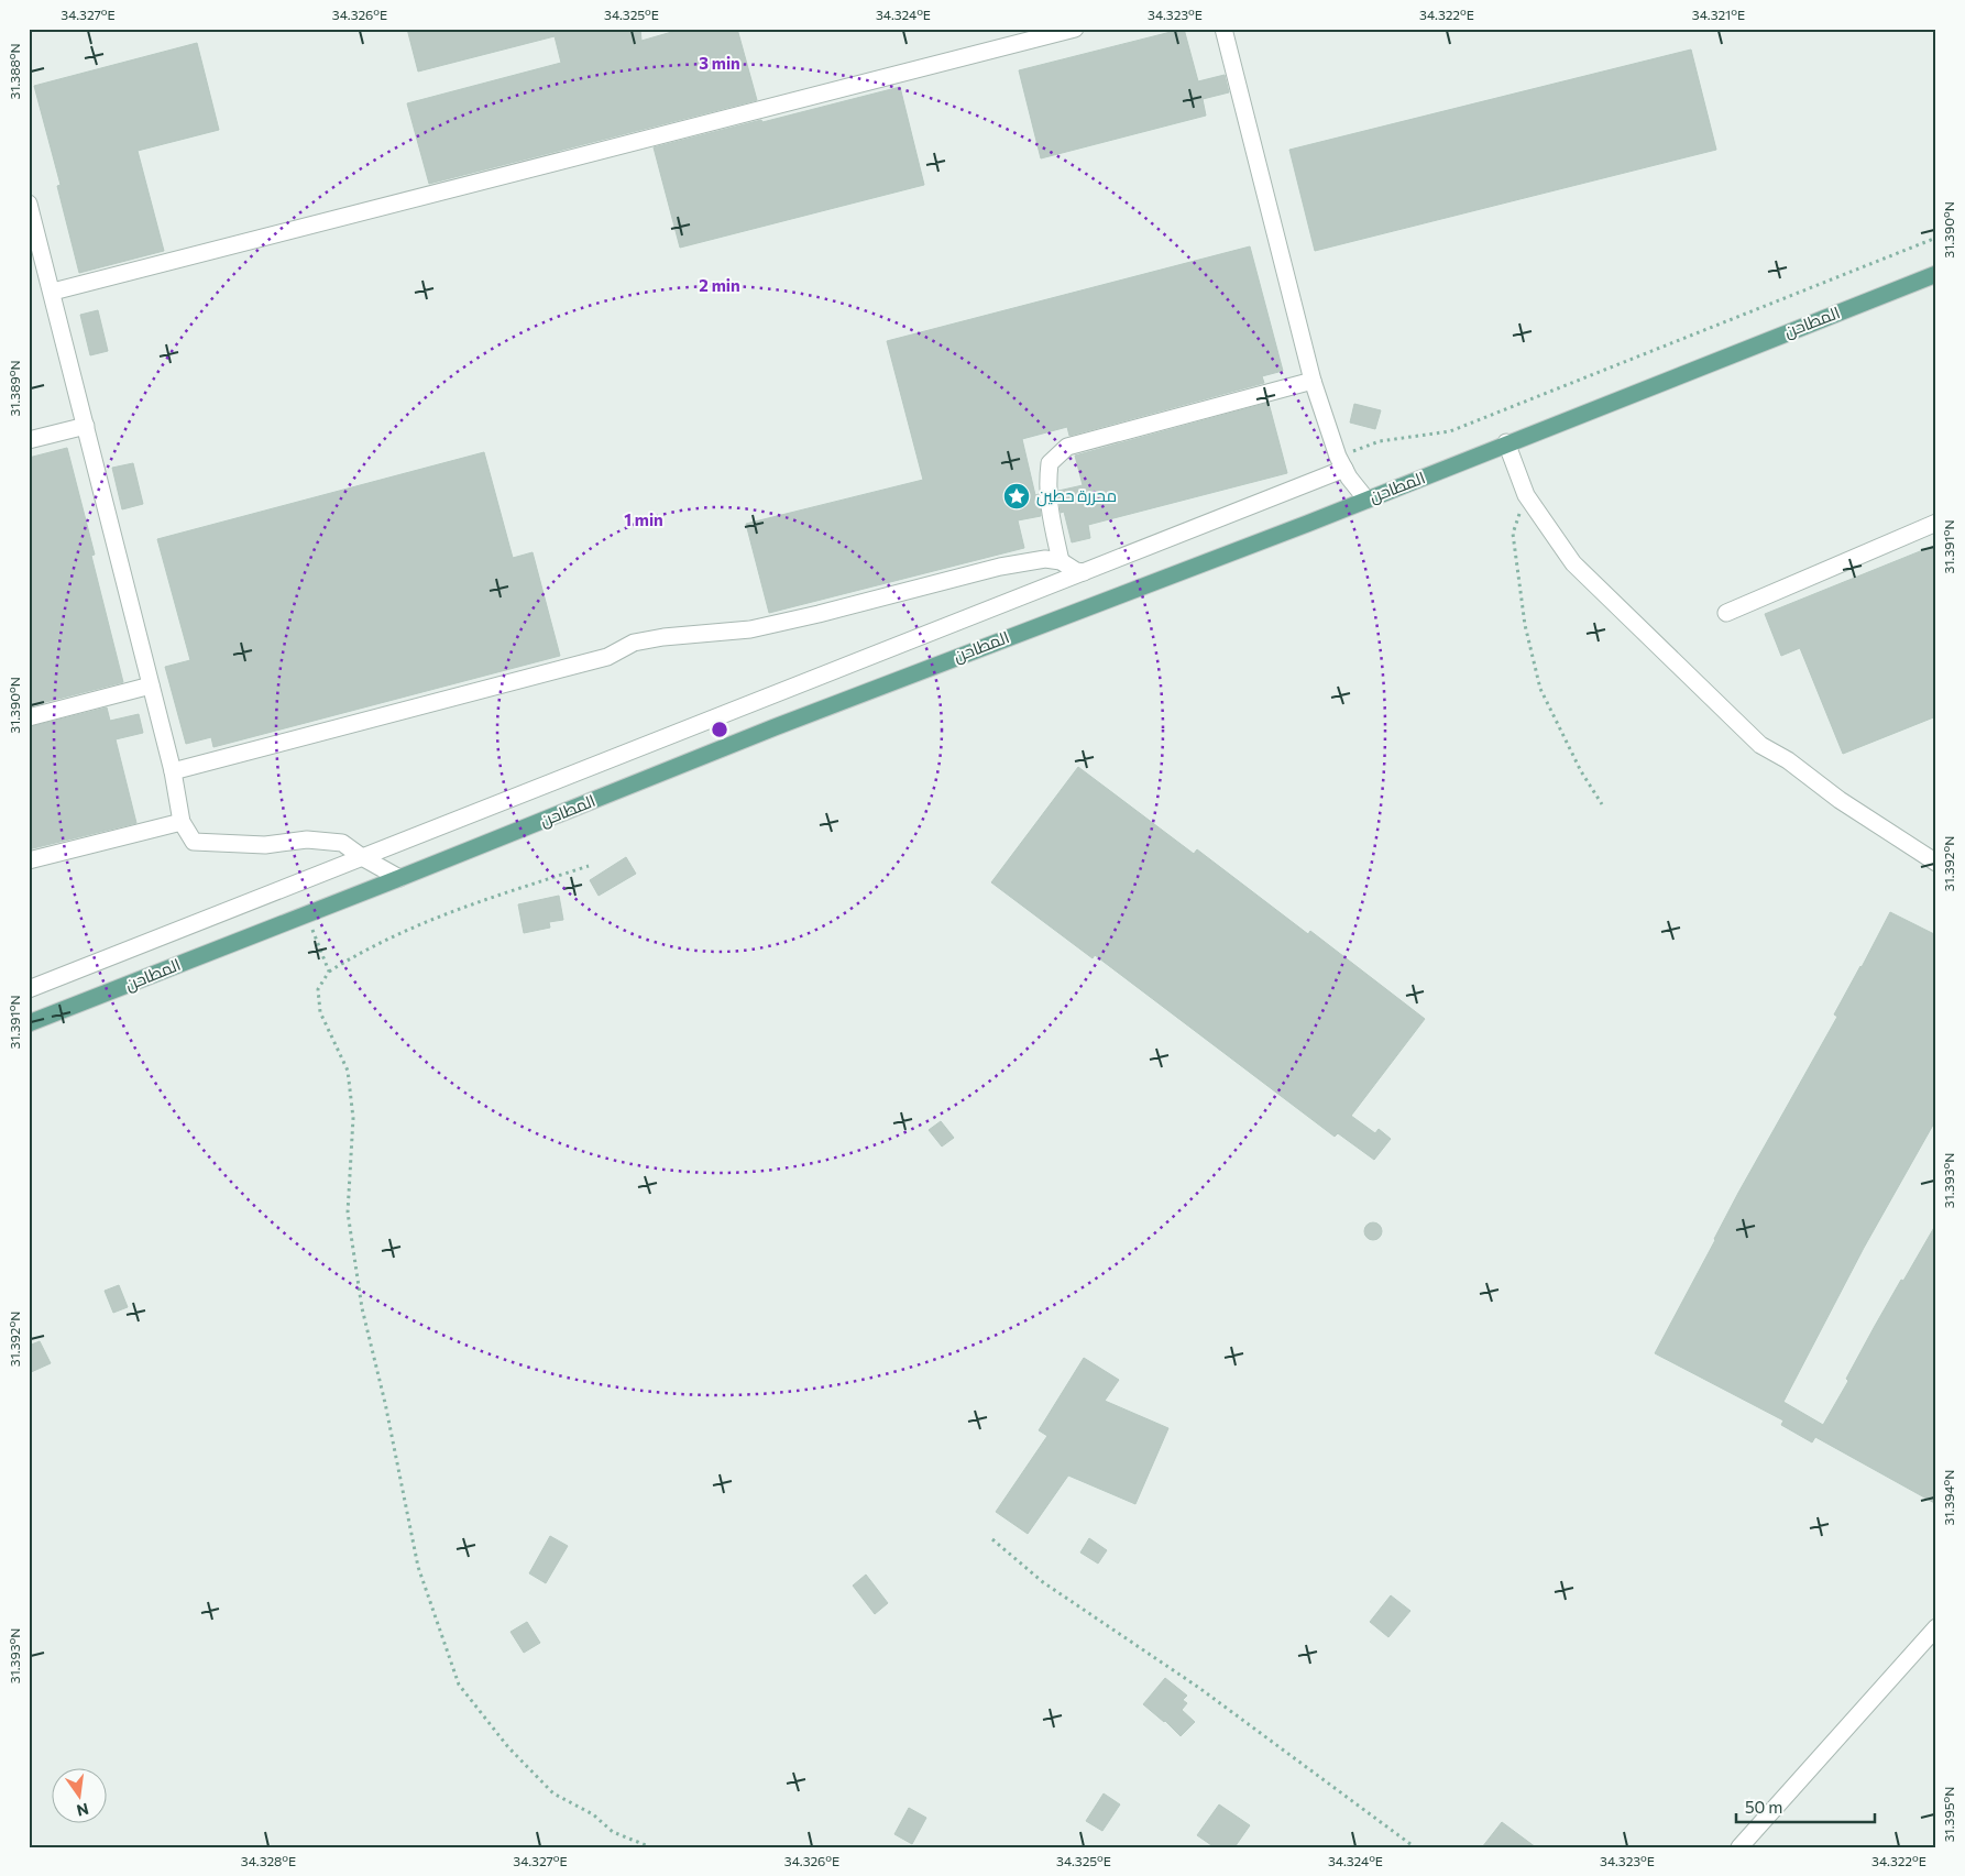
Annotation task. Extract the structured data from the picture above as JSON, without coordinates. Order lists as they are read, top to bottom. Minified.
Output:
{"streets":{"main road":["المطاحن"]},"places":{"place":["محررة حطين"]},"scale_bar":"50 m","north":"bottom","coordinates":["34.327°E","34.326°E","34.325°E","34.324°E","34.323°E","34.322°E","34.321°E","31.388°N","31.390°N","31.389°N","31.391°N","31.392°N","31.393°N","31.394°N","31.395°N","34.328°E"],"rings":["3 min","2 min","1 min"]}
